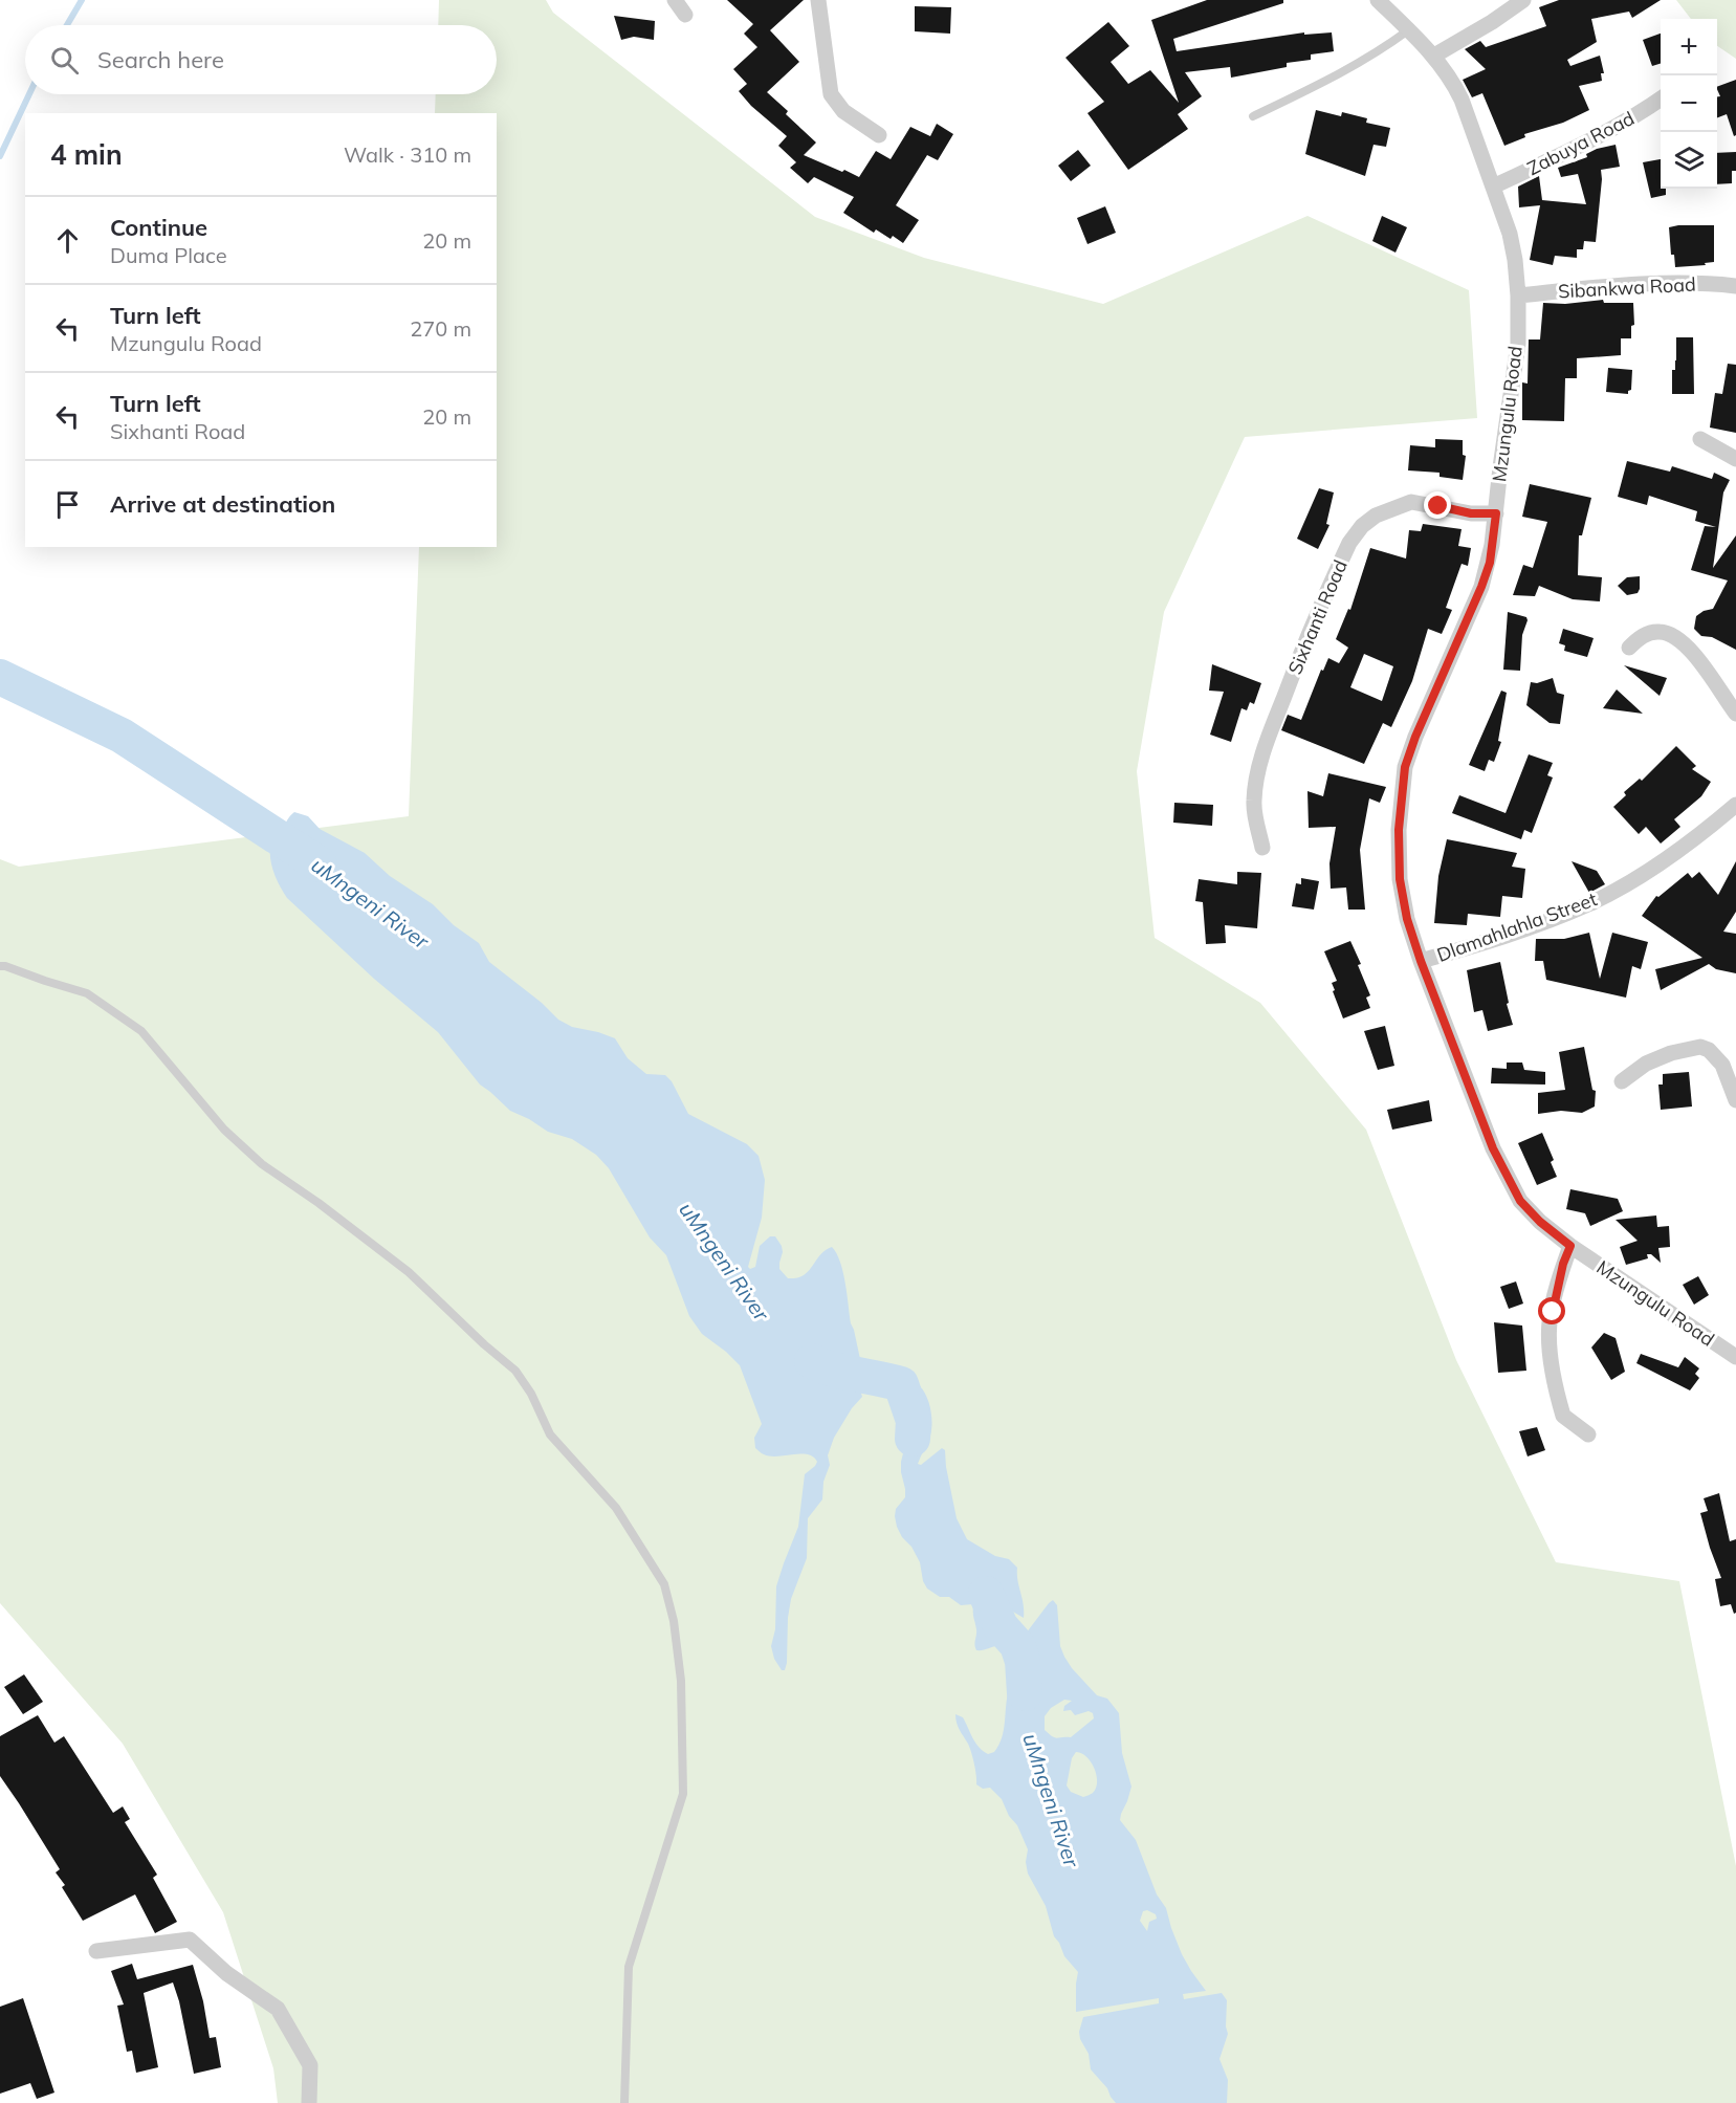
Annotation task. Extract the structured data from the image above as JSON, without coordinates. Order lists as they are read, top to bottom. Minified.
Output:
{"streets":{"street":["Zabuya Road","Sibankwa Road","Mzungulu Road","Sixhanti Road","Dlamahlahla Street"]},"crossings":[["Zabuya Road","Mzungulu Road"],["Sibankwa Road","Mzungulu Road"],["Mzungulu Road","Sixhanti Road"],["Mzungulu Road","Dlamahlahla Street"]],"water":["uMngeni River"],"page":{"map_buttons":["+","−"],"search":"Search here","heading":["4 min","Walk · 310 m"],"list":[["Continue","Duma Place","20 m"],["Turn left","Mzungulu Road","270 m"],["Turn left","Sixhanti Road","20 m"],"Arrive at destination"]}}
